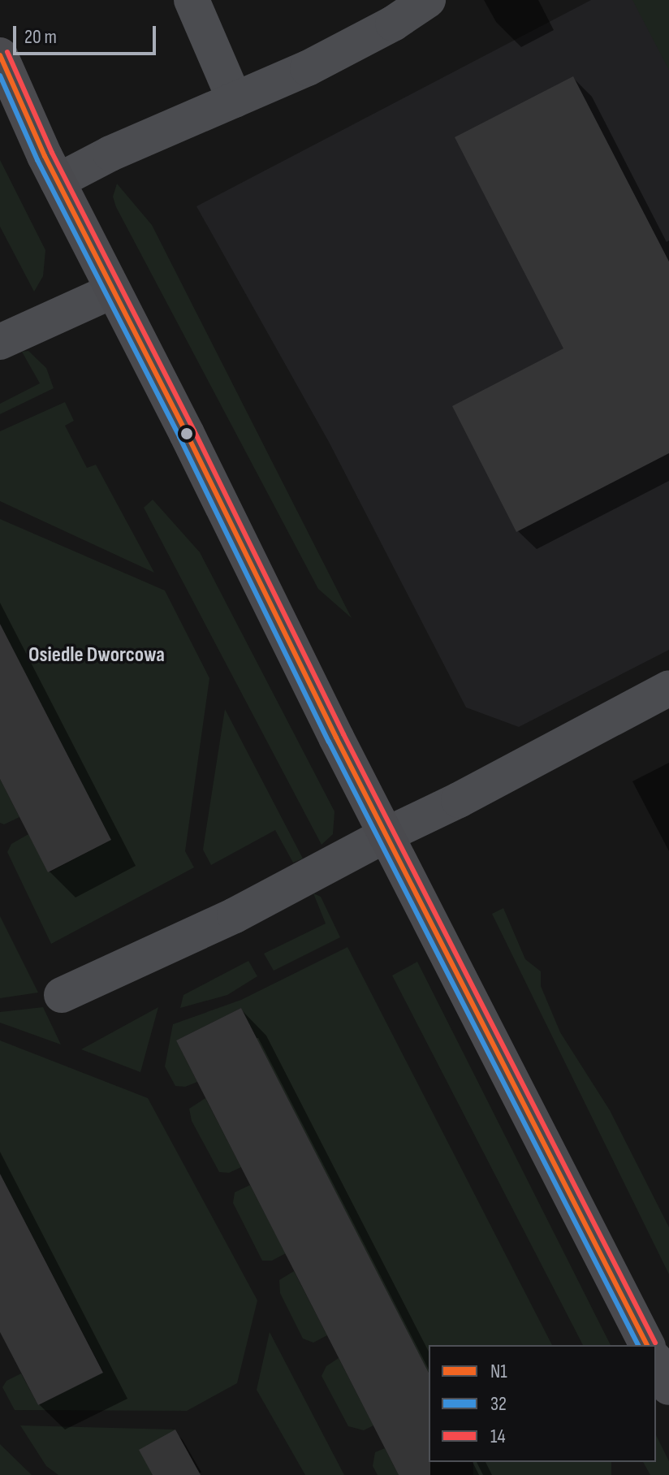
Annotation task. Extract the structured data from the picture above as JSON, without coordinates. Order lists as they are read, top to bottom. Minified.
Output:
{"districts":["Osiedle Dworcowa"],"lines":["transit line 14","transit line N1","transit line 32"],"legend":["N1","32","14"],"scale_bar":"20 m"}
